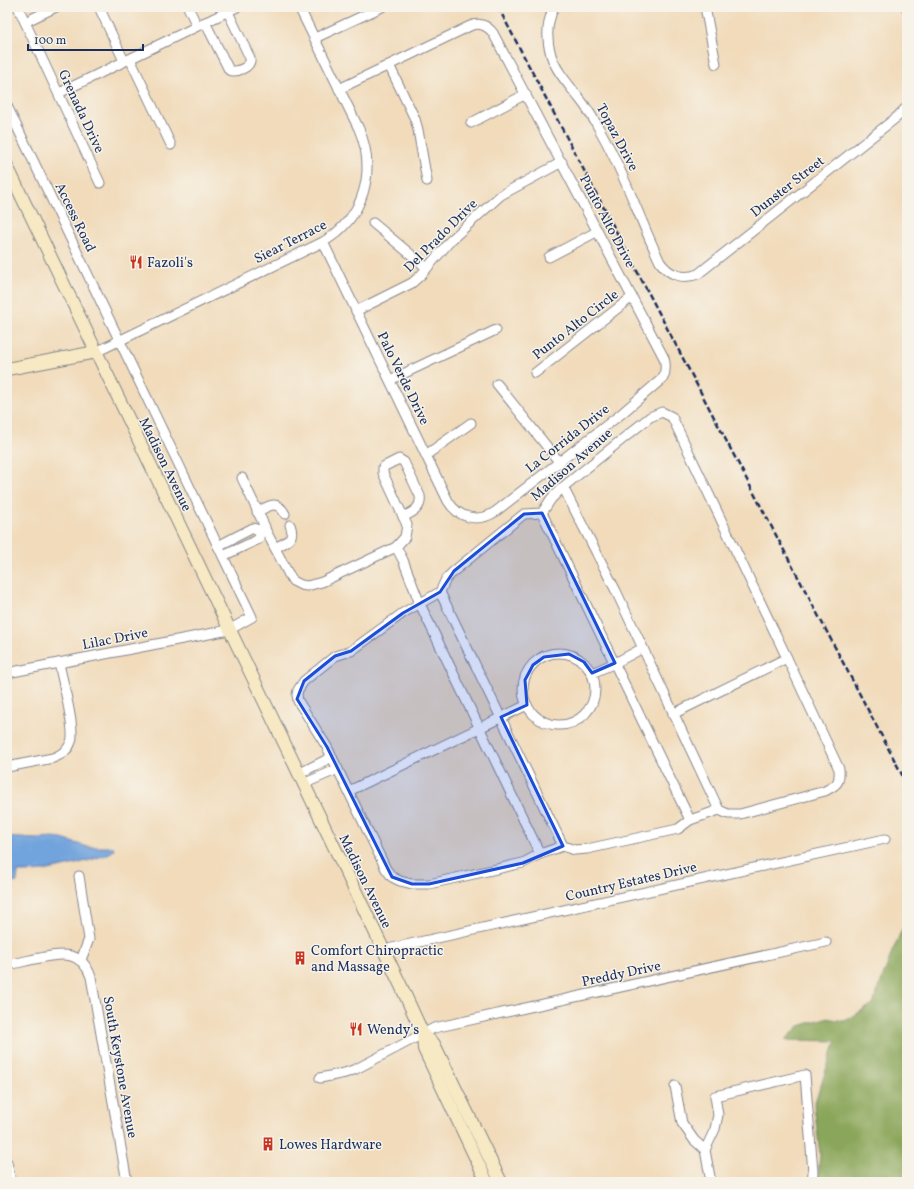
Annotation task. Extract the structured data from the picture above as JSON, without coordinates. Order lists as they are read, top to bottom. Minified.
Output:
{"streets":{"main road":["Madison Avenue"],"street":["Grenada Drive","Topaz Drive","Dunster Street","Access Road","Punto Alto Drive","Del Prado Drive","Siear Terrace","Punto Alto Circle","Palo Verde Drive","La Corrida Drive","Lilac Drive","Country Estates Drive","Preddy Drive","South Keystone Avenue"]},"crossings":[["Topaz Drive","Dunster Street"],["Access Road","Siear Terrace"],["Access Road","Lilac Drive"],["Punto Alto Drive","Del Prado Drive"],["Punto Alto Drive","Punto Alto Circle"],["Punto Alto Drive","La Corrida Drive"],["Del Prado Drive","Palo Verde Drive"],["Siear Terrace","Palo Verde Drive"],["Siear Terrace","Madison Avenue"],["Palo Verde Drive","La Corrida Drive"],["Madison Avenue","Lilac Drive"],["Madison Avenue","Country Estates Drive"],["Madison Avenue","Preddy Drive"]],"places":{"restaurant":["Fazoli's","Wendy's"],"building":["Comfort Chiropractic and Massage","Lowes Hardware"]},"scale_bar":"100 m"}
